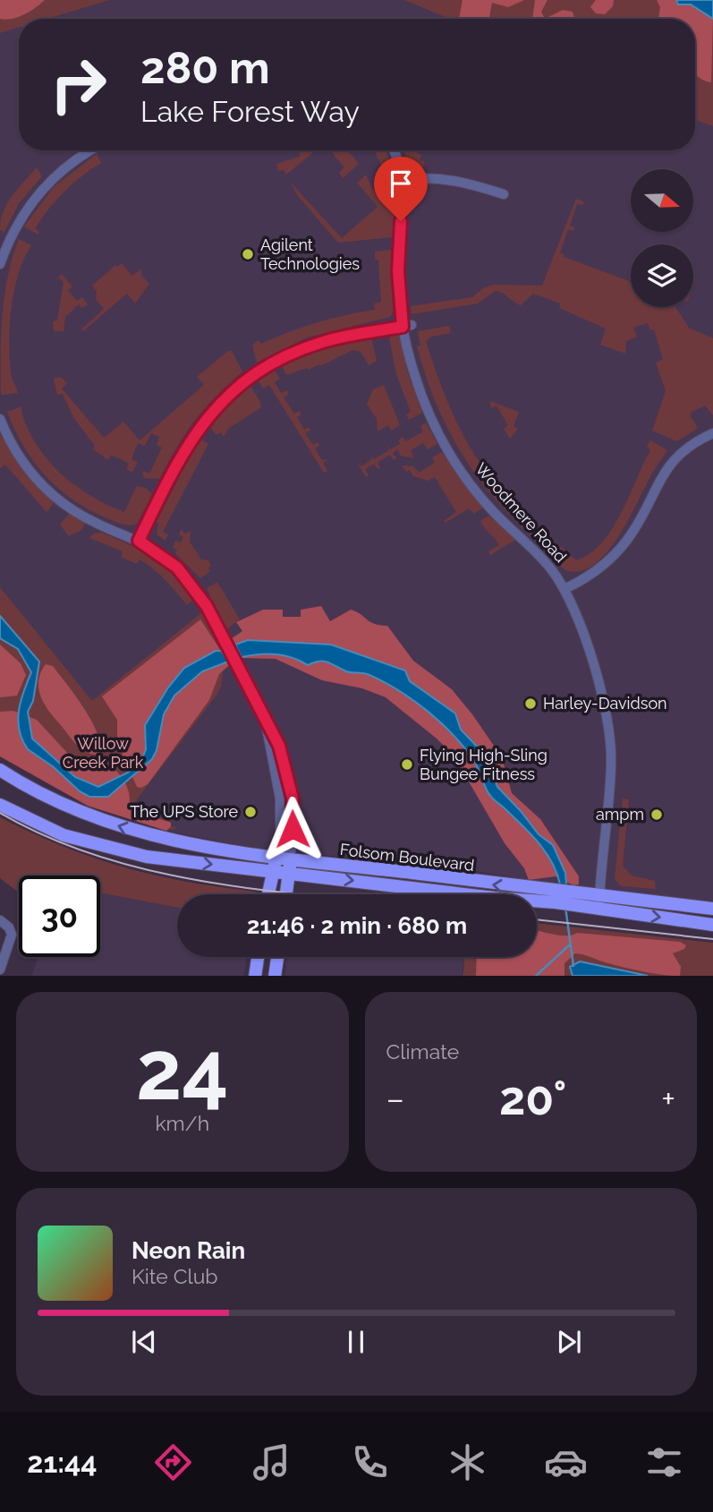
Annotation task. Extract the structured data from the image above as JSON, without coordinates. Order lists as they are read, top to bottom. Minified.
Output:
{"streets":{"main road":["Folsom Boulevard"],"street":["Woodmere Road"]},"crossings":[["Woodmere Road","Folsom Boulevard"]],"parks":["Willow Creek Park"],"places":["Agilent Technologies","Harley-Davidson","Flying High-Sling Bungee Fitness","The UPS Store","ampm"],"north":"right","page":{"turn":["280 m","Lake Forest Way"],"limit":"30","trip":"21:46 · 2 min · 680 m","tile":[["24","km/h"],"Climate"],"heat":["−","20°","+"],"song":["Neon Rain","Kite Club"],"tabs":"21:44"}}
